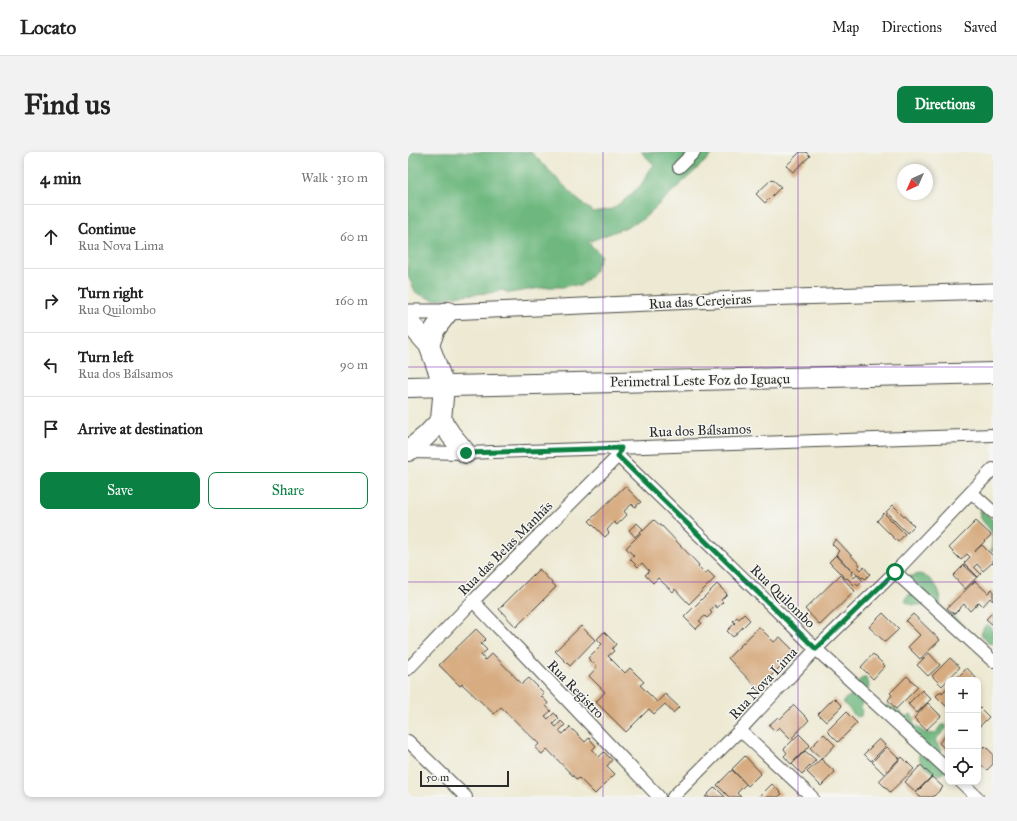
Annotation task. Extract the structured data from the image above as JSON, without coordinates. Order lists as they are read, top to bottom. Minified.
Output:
{"streets":{"highway":["Perimetral Leste Foz do Iguaçu"],"street":["Rua das Cerejeiras","Rua dos Bálsamos","Rua das Belas Manhãs","Rua Quilombo","Rua Nova Lima","Rua Registro"]},"crossings":[["Rua dos Bálsamos","Rua das Belas Manhãs"],["Rua dos Bálsamos","Rua Quilombo"],["Rua das Belas Manhãs","Rua Quilombo"],["Rua das Belas Manhãs","Rua Registro"],["Rua Quilombo","Rua Nova Lima"]],"scale_bar":"50 m","north":"bottom left","page":{"header":"Locato","nav":["Map","Directions","Saved"],"buttons":["Directions",["Save","Share"]],"title":"Find us","heading":["4 min","Walk · 310 m"],"list":[["Continue","Rua Nova Lima","60 m"],["Turn right","Rua Quilombo","160 m"],["Turn left","Rua dos Bálsamos","90 m"],"Arrive at destination"],"map_buttons":["+","−"],"scale":"50 m"}}
